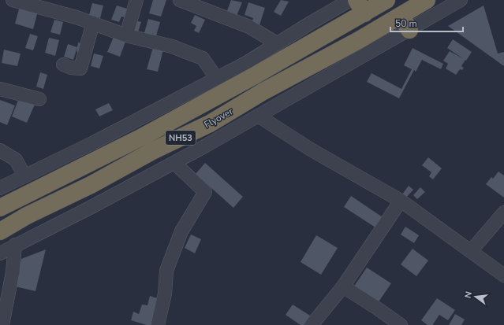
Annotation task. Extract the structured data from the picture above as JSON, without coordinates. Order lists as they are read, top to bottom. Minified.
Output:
{"streets":{"highway":["Flyover","NH53"]},"crossings":[["Flyover","NH53"]],"scale_bar":"50 m","north":"left"}
